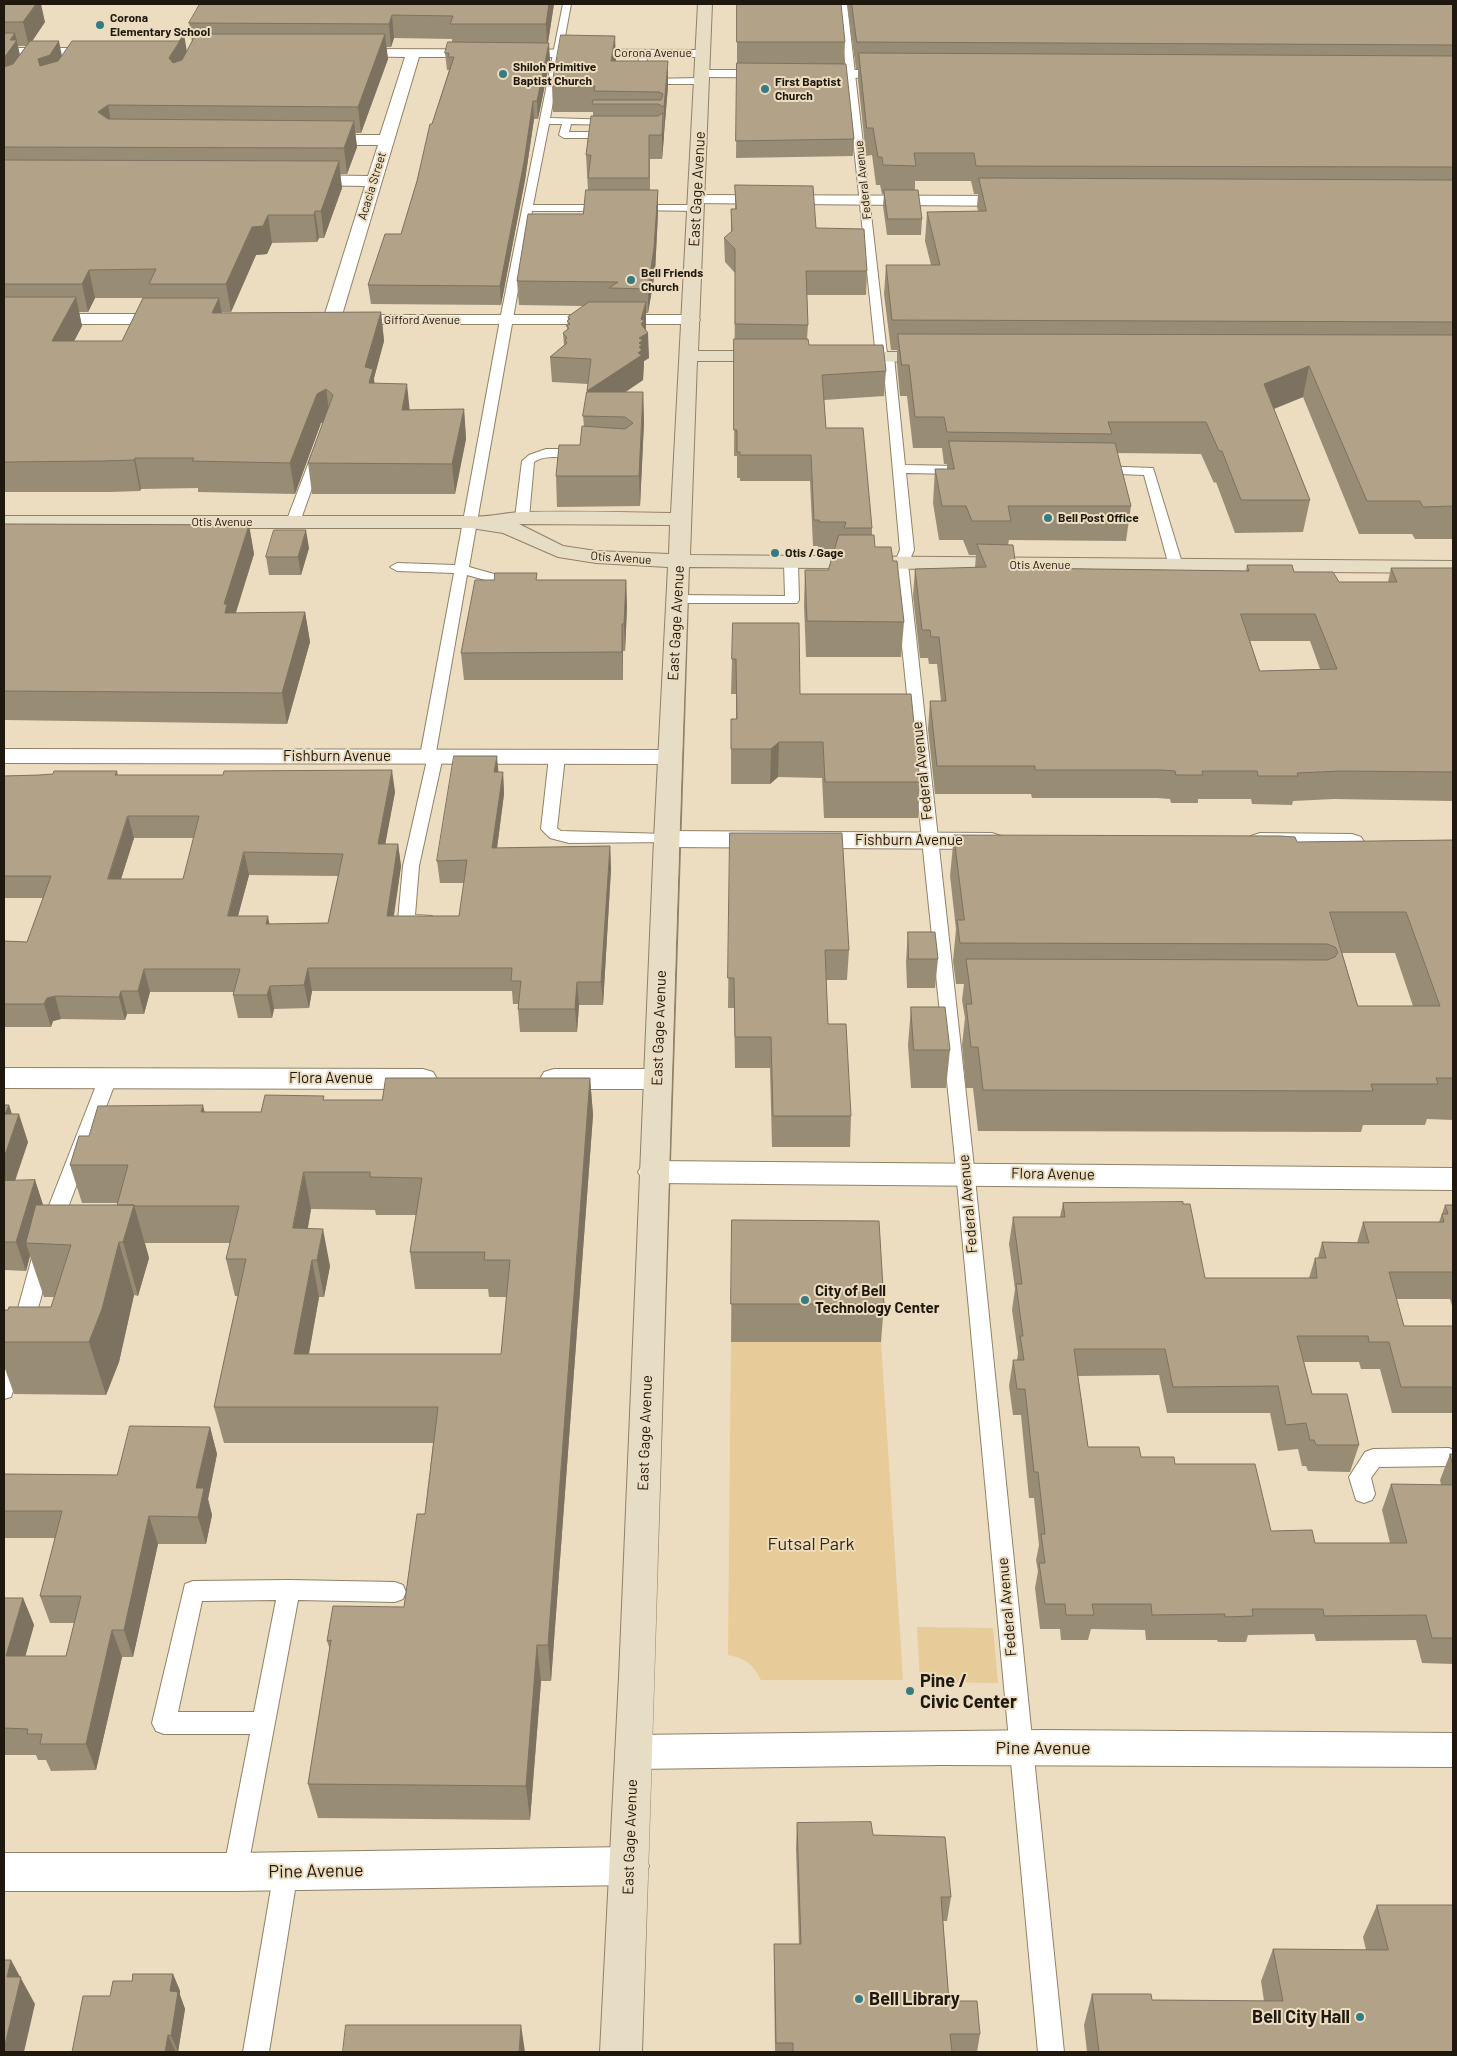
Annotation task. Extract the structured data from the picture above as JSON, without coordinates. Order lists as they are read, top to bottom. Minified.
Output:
{"streets":{"main road":["East Gage Avenue","Otis Avenue"],"street":["Corona Avenue","Acacia Street","Gifford Avenue","Fishburn Avenue","Flora Avenue","Pine Avenue"],"lane":["Federal Avenue"]},"crossings":[["Corona Avenue","Federal Avenue"],["Corona Avenue","Acacia Street"],["Corona Avenue","East Gage Avenue"],["Federal Avenue","Otis Avenue"],["Federal Avenue","Fishburn Avenue"],["Federal Avenue","Flora Avenue"],["Federal Avenue","Pine Avenue"],["Acacia Street","Gifford Avenue"],["East Gage Avenue","Gifford Avenue"],["East Gage Avenue","Otis Avenue"],["East Gage Avenue","Fishburn Avenue"],["East Gage Avenue","Flora Avenue"],["East Gage Avenue","Pine Avenue"]],"parks":["Futsal Park"],"places":["Corona Elementary School","Shiloh Primitive Baptist Church","First Baptist Church","Bell Friends Church","Bell Post Office","Otis / Gage","City of Bell Technology Center","Pine / Civic Center","Bell Library","Bell City Hall"]}
